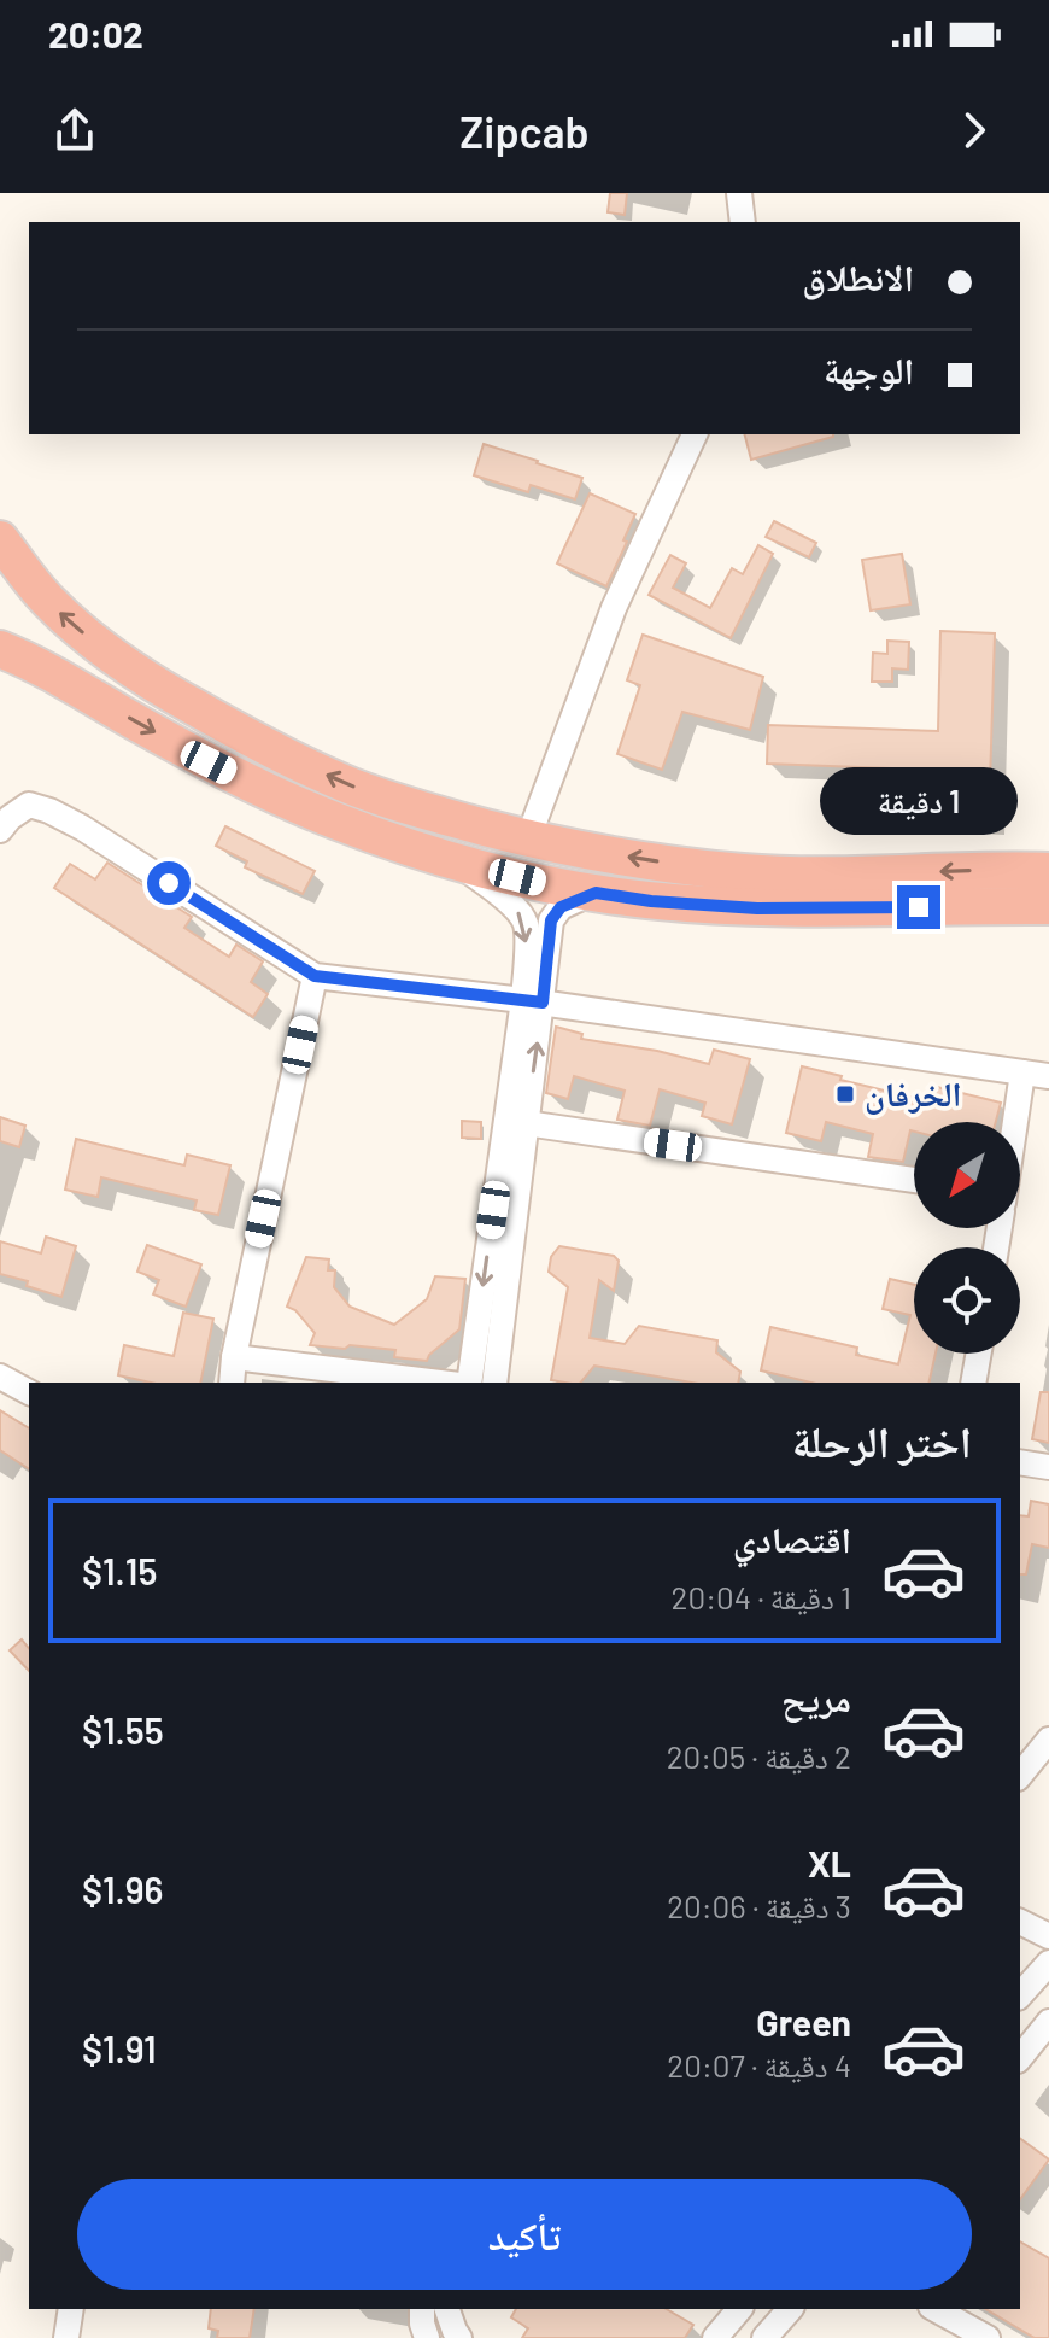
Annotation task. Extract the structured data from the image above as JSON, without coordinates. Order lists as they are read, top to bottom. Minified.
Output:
{"places":{"transit":["الخرفان"]},"north":"bottom left","page":{"status":"20:02","header":"Zipcab","banner":["الانطلاق","الوجهة"],"bubble":"1 دقيقة","heading":"اختر الرحلة","list":[{"name":"اقتصادي","note":"1 دقيقة · 20:04","value":"$1.15"},{"name":"مريح","note":"2 دقيقة · 20:05","value":"$1.55"},{"name":"XL","note":"3 دقيقة · 20:06","value":"$1.96"},{"name":"Green","note":"4 دقيقة · 20:07","value":"$1.91"}],"buttons":"تأكيد"}}
